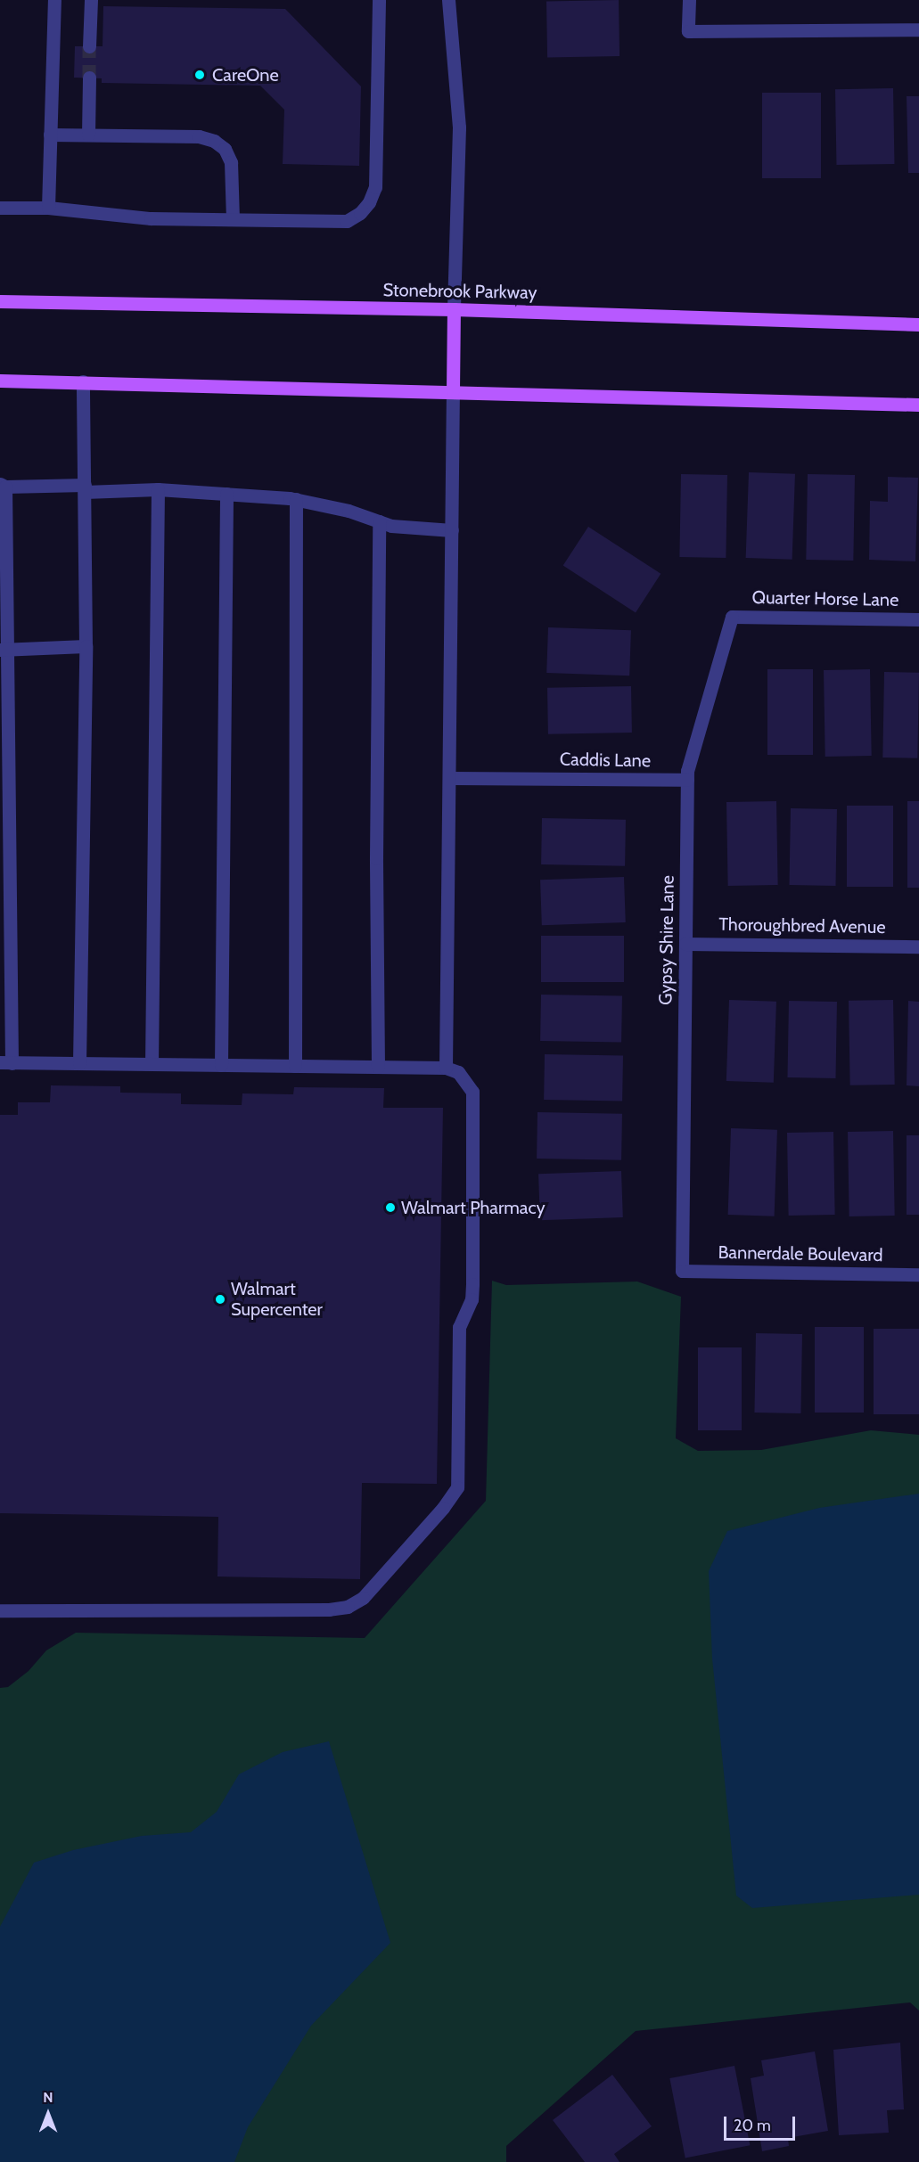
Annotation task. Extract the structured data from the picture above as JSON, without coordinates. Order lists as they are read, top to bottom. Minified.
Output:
{"streets":{"main road":["Stonebrook Parkway"],"street":["Quarter Horse Lane","Caddis Lane","Thoroughbred Avenue","Gypsy Shire Lane","Bannerdale Boulevard"]},"crossings":[["Quarter Horse Lane","Gypsy Shire Lane"],["Caddis Lane","Gypsy Shire Lane"],["Thoroughbred Avenue","Gypsy Shire Lane"],["Gypsy Shire Lane","Bannerdale Boulevard"]],"places":["CareOne","Walmart Pharmacy","Walmart Supercenter"],"scale_bar":"20 m","north":"top"}
